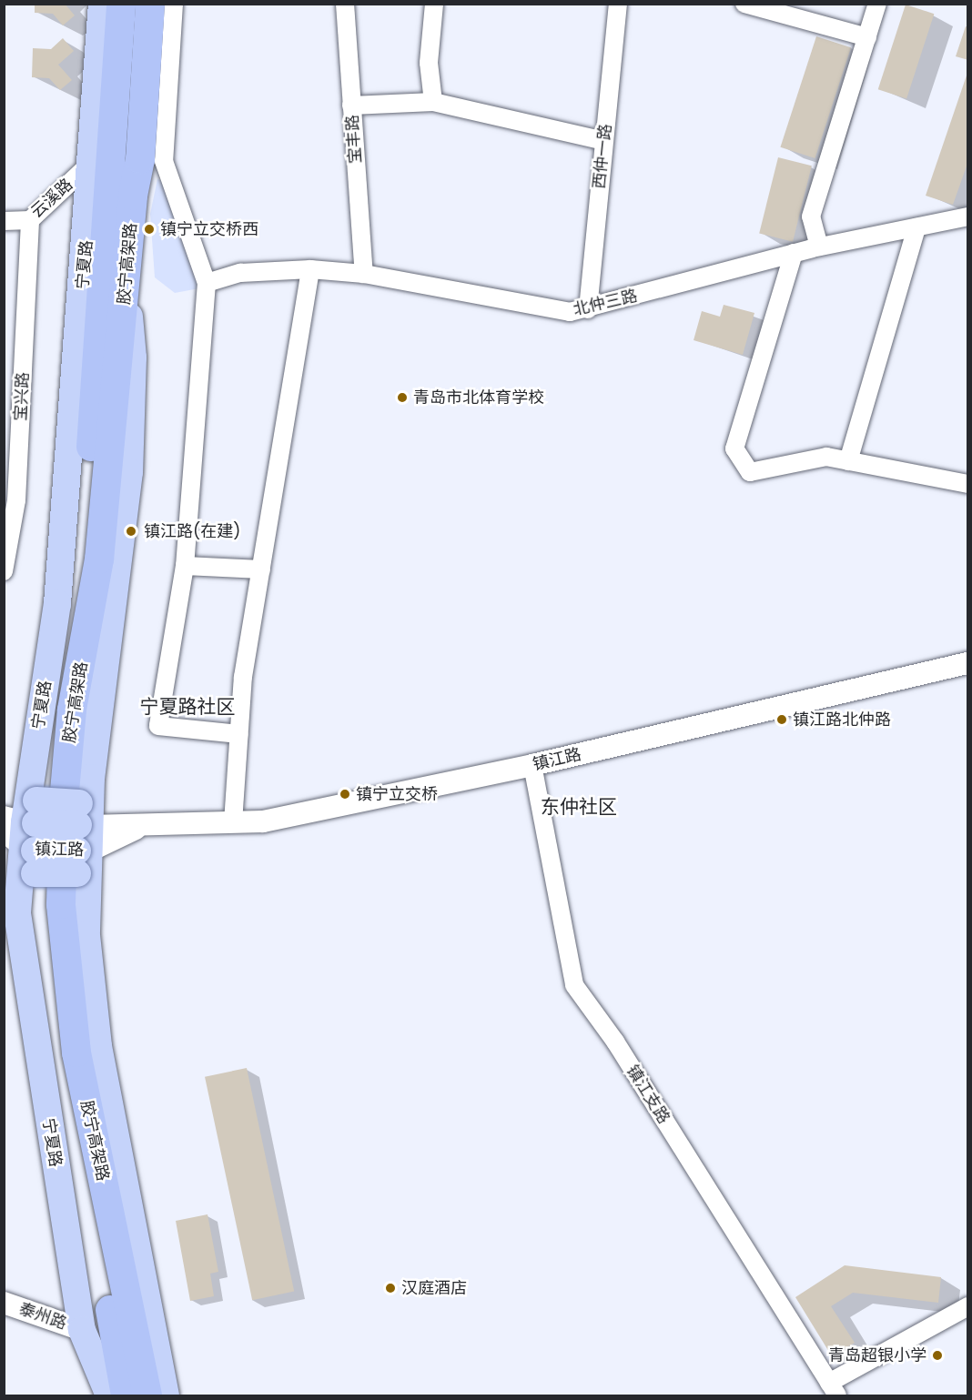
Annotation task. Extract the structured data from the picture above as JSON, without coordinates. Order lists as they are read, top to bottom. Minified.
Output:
{"streets":{"highway":["胶宁高架路"],"main road":["宁夏路","镇江路"],"street":["宝丰路","西仲一路","云溪路","北仲三路","宝兴路","镇江支路","泰州路"]},"crossings":[["宝丰路","北仲三路"],["西仲一路","北仲三路"],["云溪路","宁夏路"],["云溪路","宝兴路"],["宁夏路","镇江路"],["宁夏路","泰州路"],["镇江路","镇江支路"]],"districts":["宁夏路社区","东仲社区"],"places":["镇宁立交桥西","青岛市北体育学校","镇江路(在建)","镇江路北仲路","镇宁立交桥","汉庭酒店","青岛超银小学"]}
